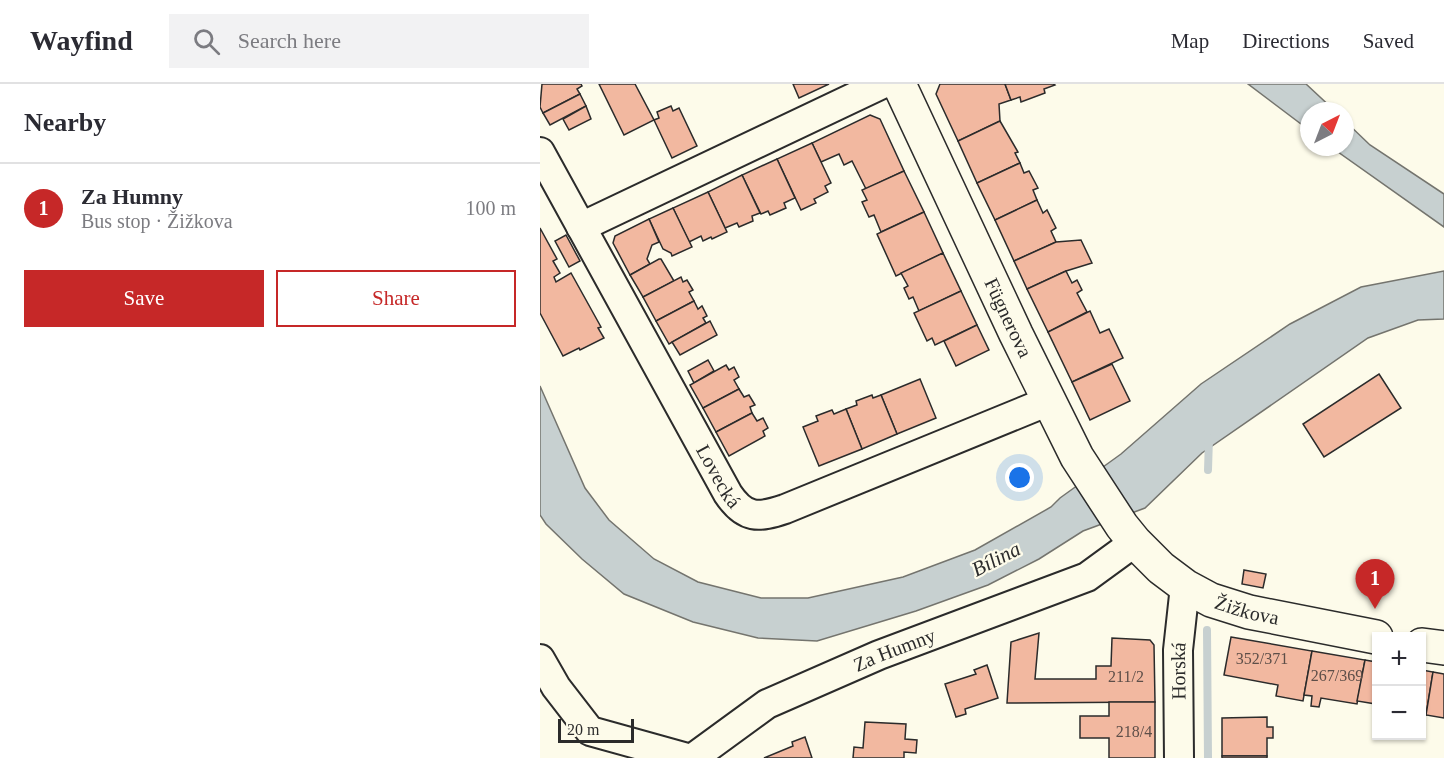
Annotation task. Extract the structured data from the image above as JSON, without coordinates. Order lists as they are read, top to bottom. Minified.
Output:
{"streets":{"main road":["Fügnerova","Žižkova"],"street":["Lovecká","Za Humny","Horská"]},"crossings":[["Fügnerova","Lovecká"],["Fügnerova","Žižkova"],["Fügnerova","Za Humny"],["Žižkova","Za Humny"],["Žižkova","Horská"]],"water":["Bílina"],"house_numbers":["352/371","267/369","211/2","218/4"],"scale_bar":"20 m","north":"top right","page":{"header":"Wayfind","search":"Search here","nav":["Map","Directions","Saved"],"heading":"Nearby","list":[{"mark":"1","name":"Za Humny","note":"Bus stop · Žižkova","value":"100 m"}],"buttons":["Save","Share"],"pins":"1","map_buttons":["+","−"],"scale":"20 m"}}
